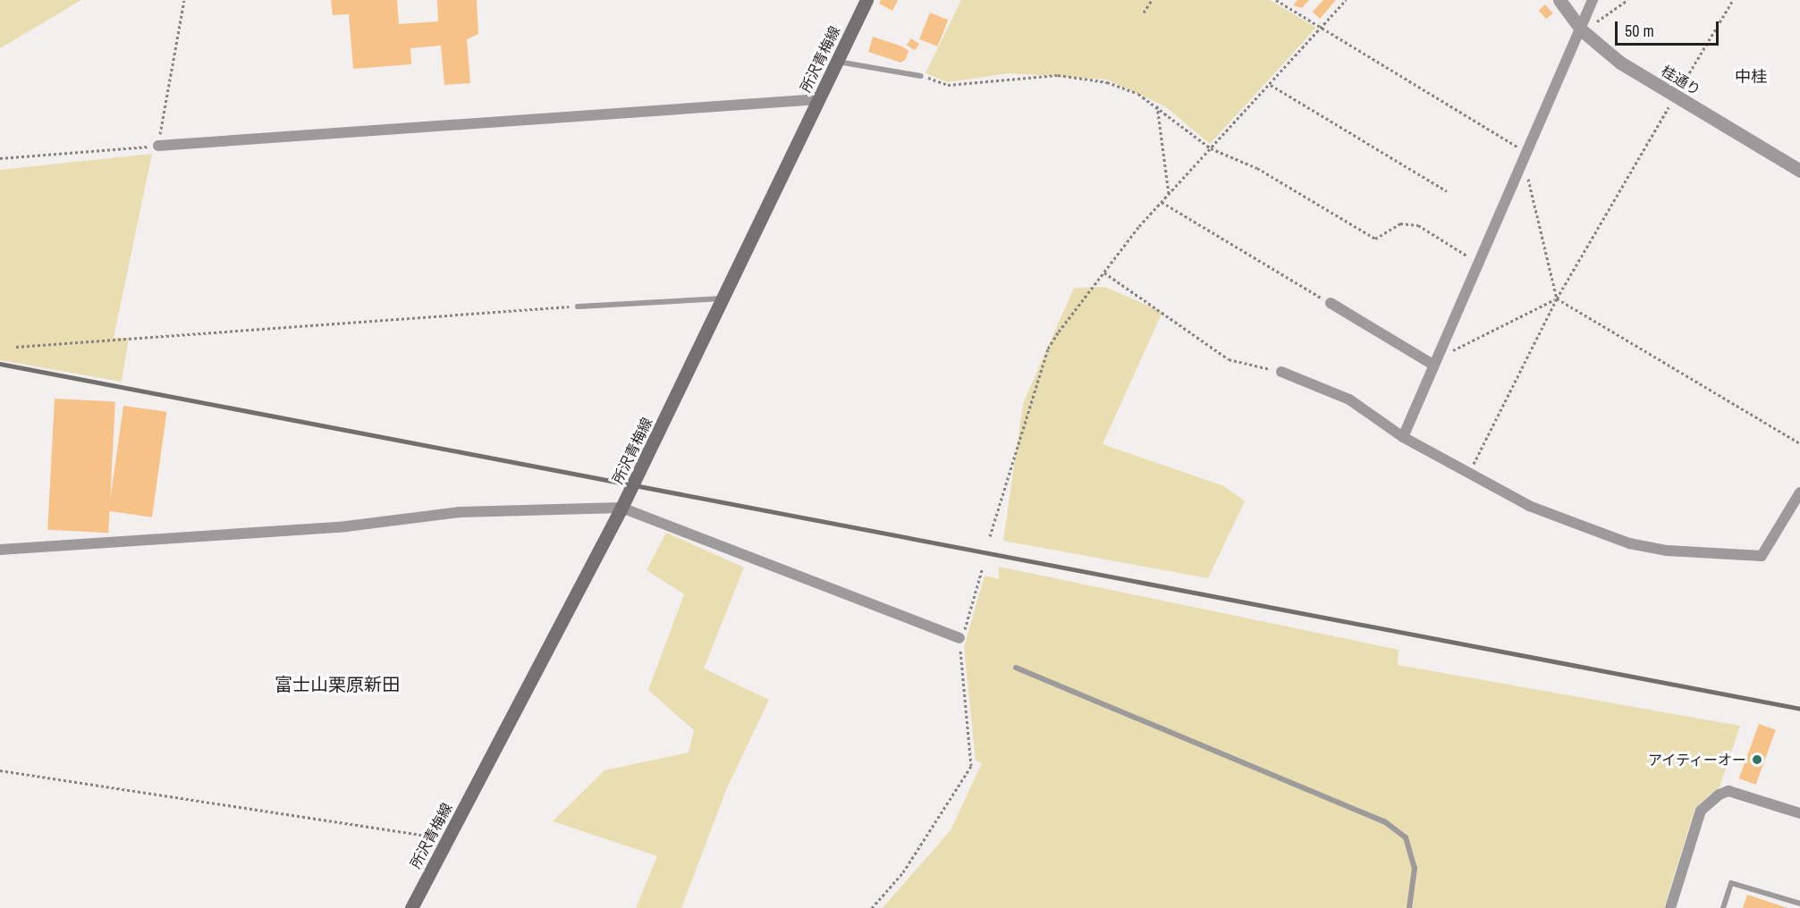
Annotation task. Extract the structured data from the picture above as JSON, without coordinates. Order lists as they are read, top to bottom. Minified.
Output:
{"streets":{"main road":["所沢青梅線"],"street":["桂通り"]},"districts":["中桂","富士山栗原新田"],"places":["アイティーオー"],"scale_bar":"50 m"}
